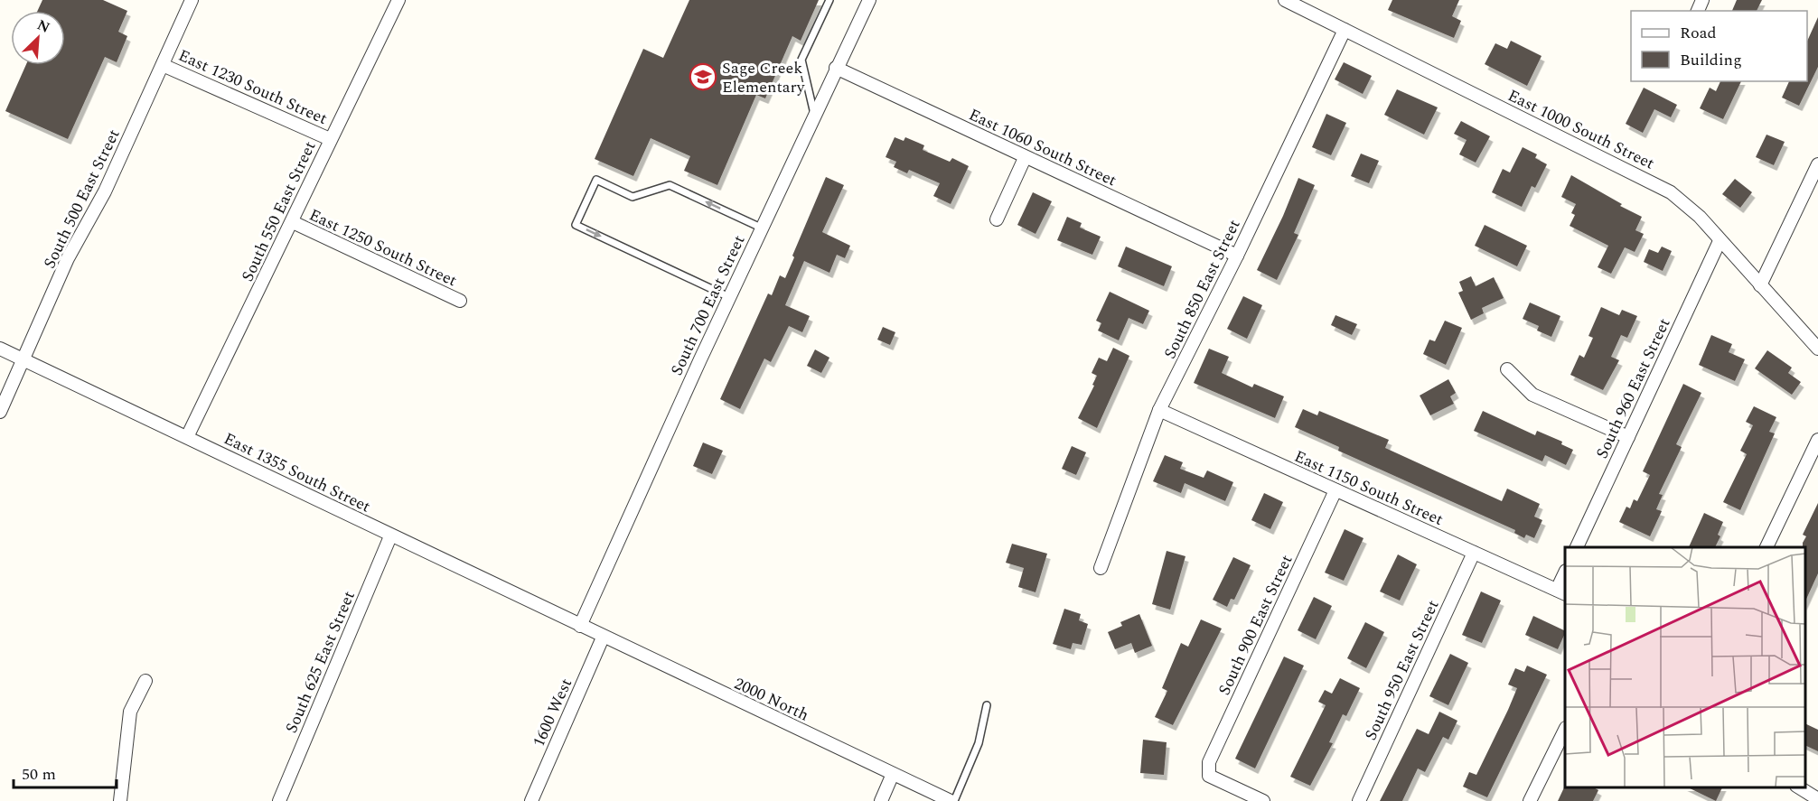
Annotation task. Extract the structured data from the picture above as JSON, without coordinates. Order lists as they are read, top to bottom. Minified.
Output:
{"streets":{"street":["East 1230 South Street","East 1000 South Street","East 1060 South Street","South 500 East Street","South 550 East Street","East 1250 South Street","South 850 East Street","South 700 East Street","South 960 East Street","East 1355 South Street","East 1150 South Street","South 900 East Street","South 625 East Street","South 950 East Street","2000 North","1600 West"]},"crossings":[["East 1230 South Street","South 500 East Street"],["East 1230 South Street","South 550 East Street"],["East 1000 South Street","South 850 East Street"],["East 1000 South Street","South 960 East Street"],["East 1060 South Street","South 850 East Street"],["East 1060 South Street","South 700 East Street"],["South 500 East Street","East 1355 South Street"],["South 550 East Street","East 1250 South Street"],["South 550 East Street","East 1355 South Street"],["South 850 East Street","East 1150 South Street"],["South 700 East Street","East 1355 South Street"],["South 700 East Street","2000 North"],["East 1355 South Street","South 625 East Street"],["East 1355 South Street","2000 North"],["East 1150 South Street","South 900 East Street"],["East 1150 South Street","South 950 East Street"],["2000 North","1600 West"]],"places":{"school or university":["Sage Creek Elementary"]},"legend":["Road","Building"],"scale_bar":"50 m","north":"top right"}
